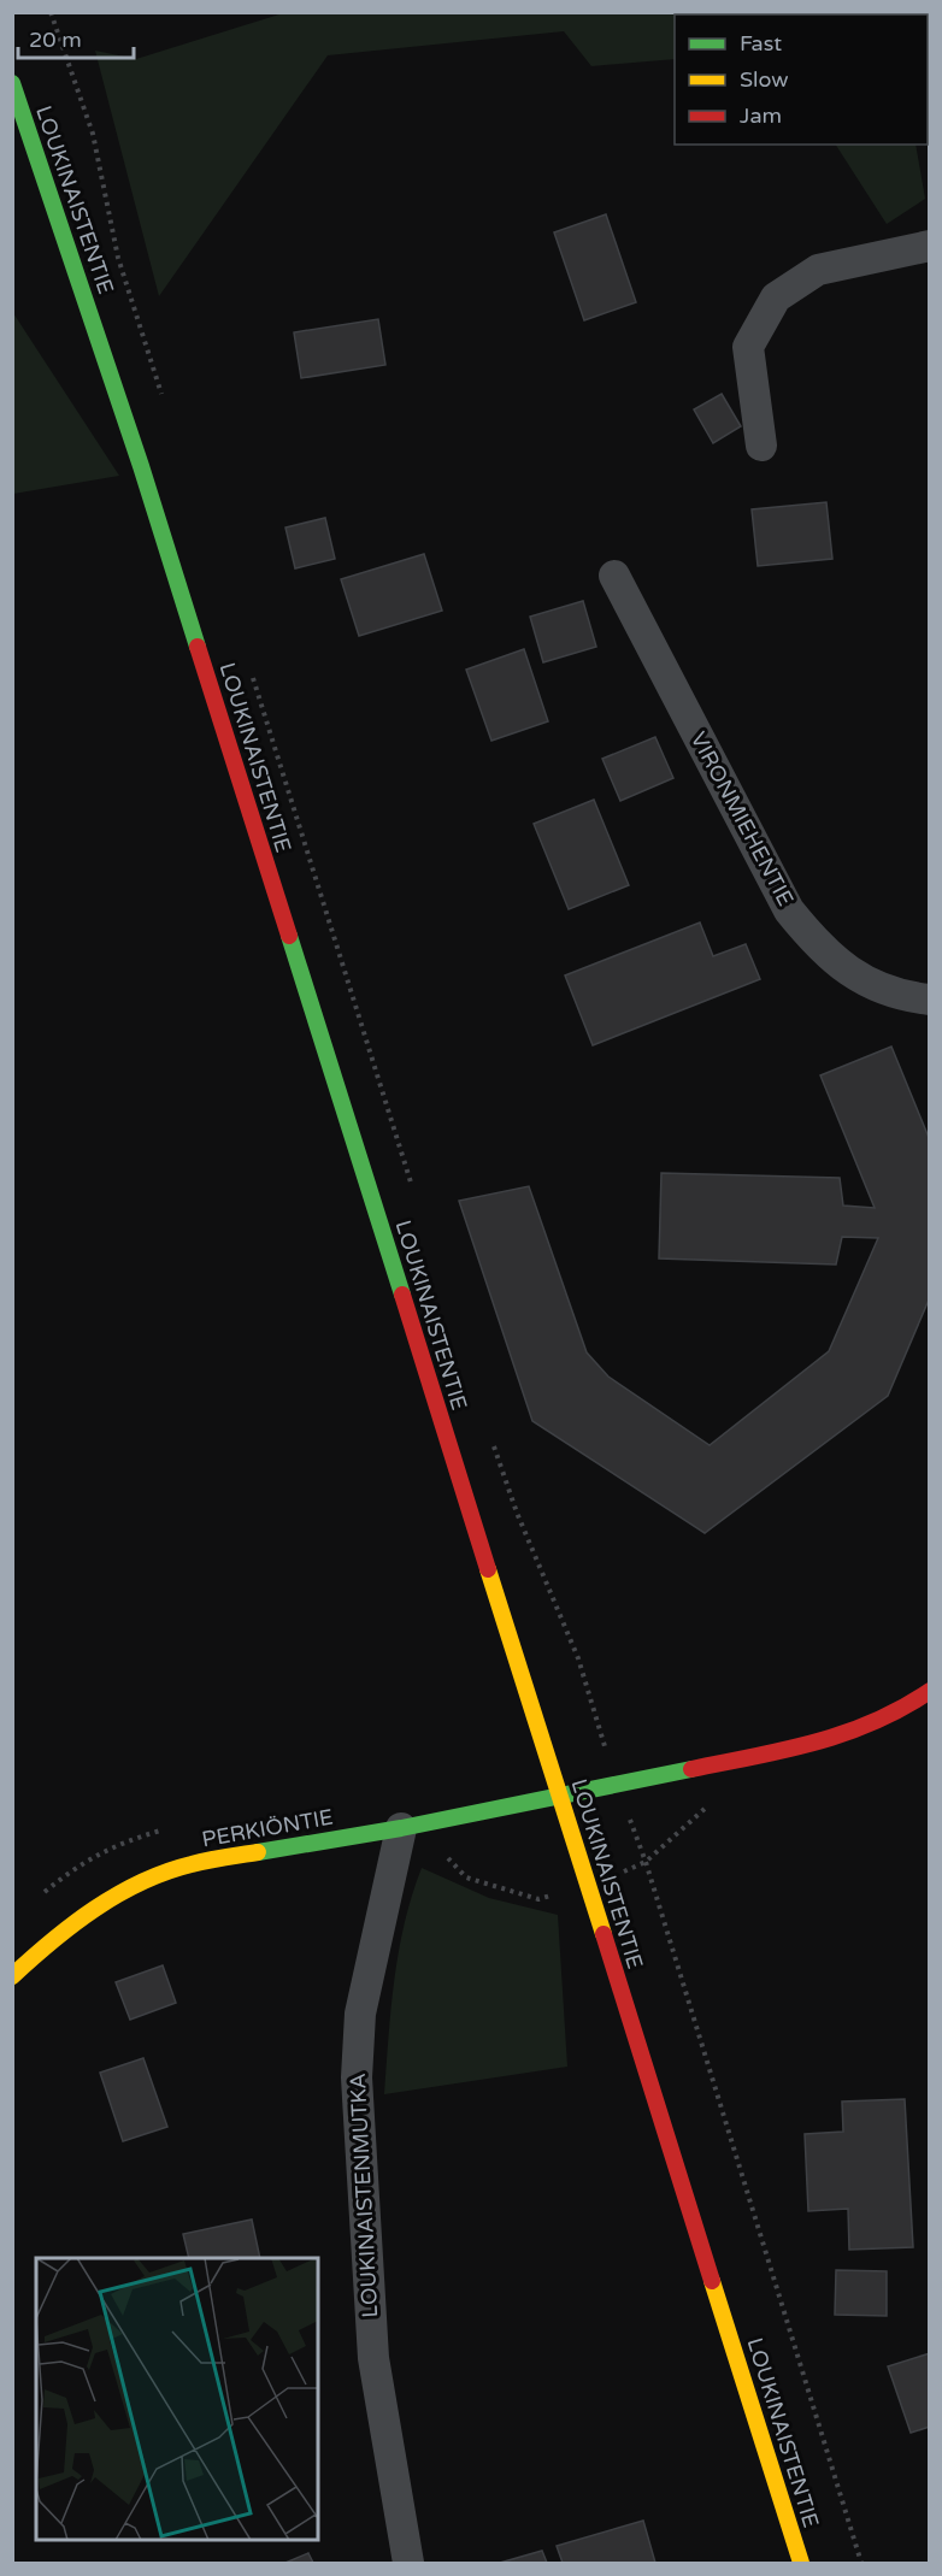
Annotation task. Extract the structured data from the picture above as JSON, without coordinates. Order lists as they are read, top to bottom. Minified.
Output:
{"streets":{"street":["LOUKINAISTENTIE","VIRONMIEHENTIE","PERKIÖNTIE","LOUKINAISTENMUTKA"]},"crossings":[["LOUKINAISTENTIE","PERKIÖNTIE"],["PERKIÖNTIE","LOUKINAISTENMUTKA"]],"legend":["Fast","Slow","Jam"],"scale_bar":"20 m"}
